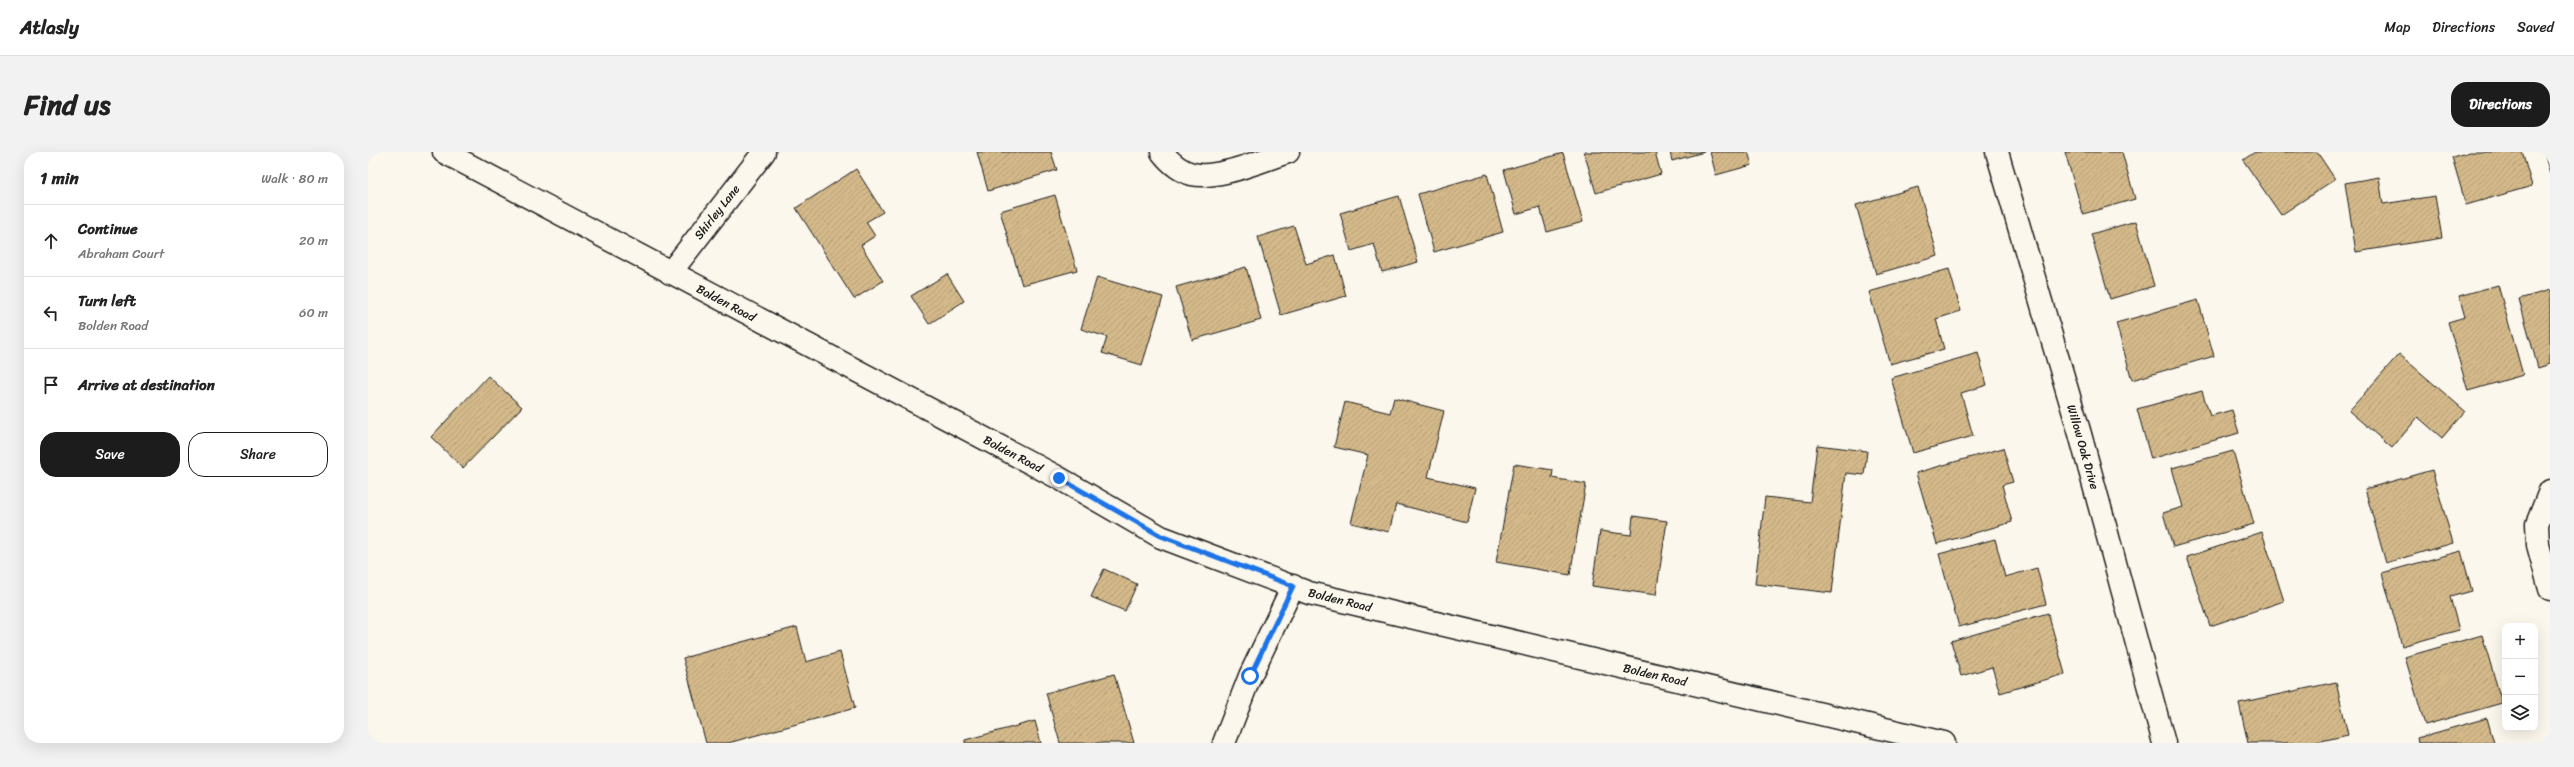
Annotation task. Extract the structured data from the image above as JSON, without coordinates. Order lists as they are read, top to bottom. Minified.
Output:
{"streets":{"street":["Shirley Lane","Bolden Road","Willow Oak Drive"]},"crossings":[["Shirley Lane","Bolden Road"]],"page":{"header":"Atlasly","nav":["Map","Directions","Saved"],"title":"Find us","buttons":["Directions",["Save","Share"]],"heading":["1 min","Walk · 80 m"],"list":[["Continue","Abraham Court","20 m"],["Turn left","Bolden Road","60 m"],"Arrive at destination"],"map_buttons":["+","−"]}}
